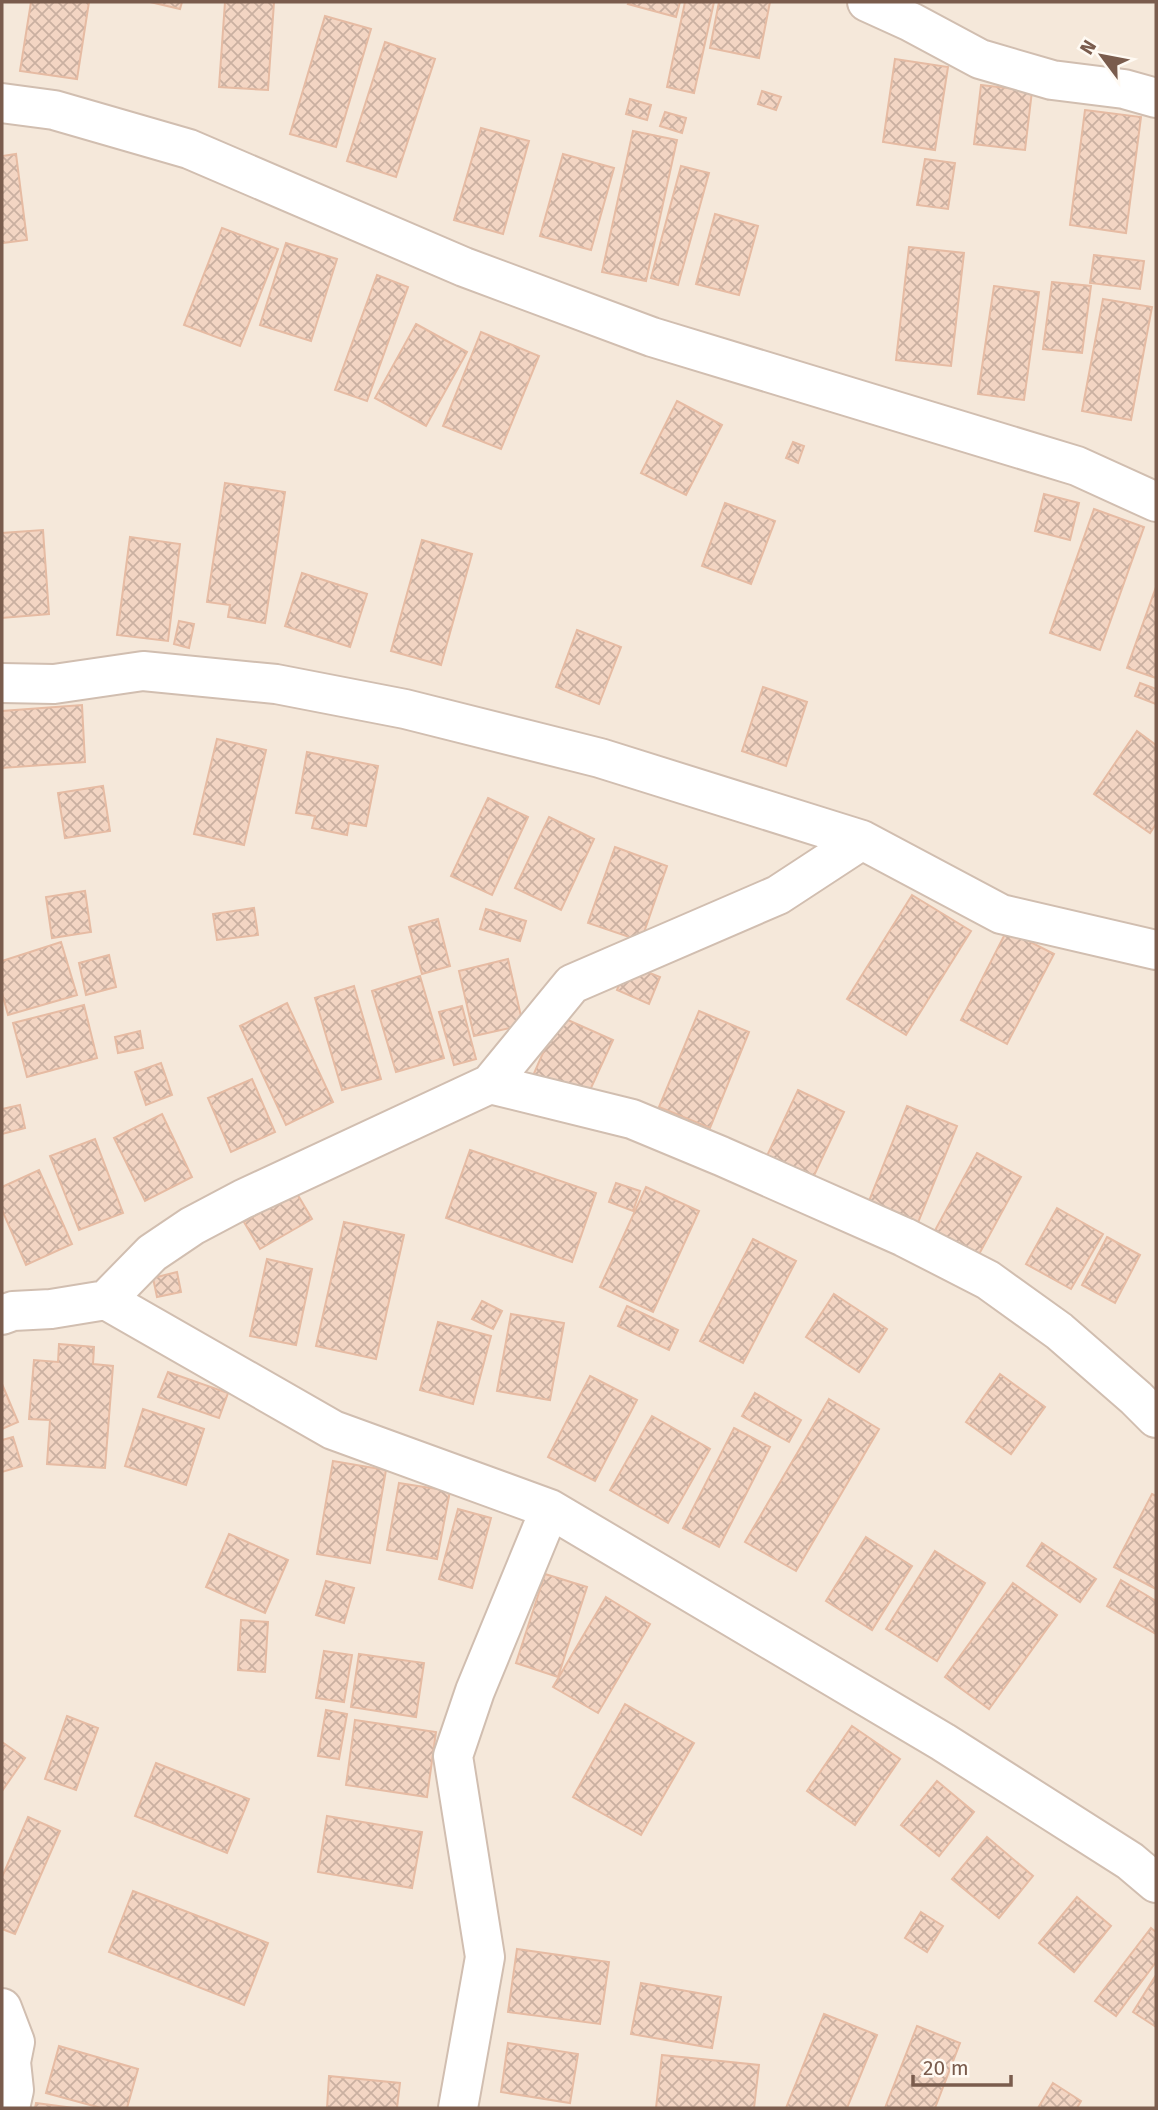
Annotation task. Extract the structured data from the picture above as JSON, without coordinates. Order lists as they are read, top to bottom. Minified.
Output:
{"scale_bar":"20 m","north":"top left"}
